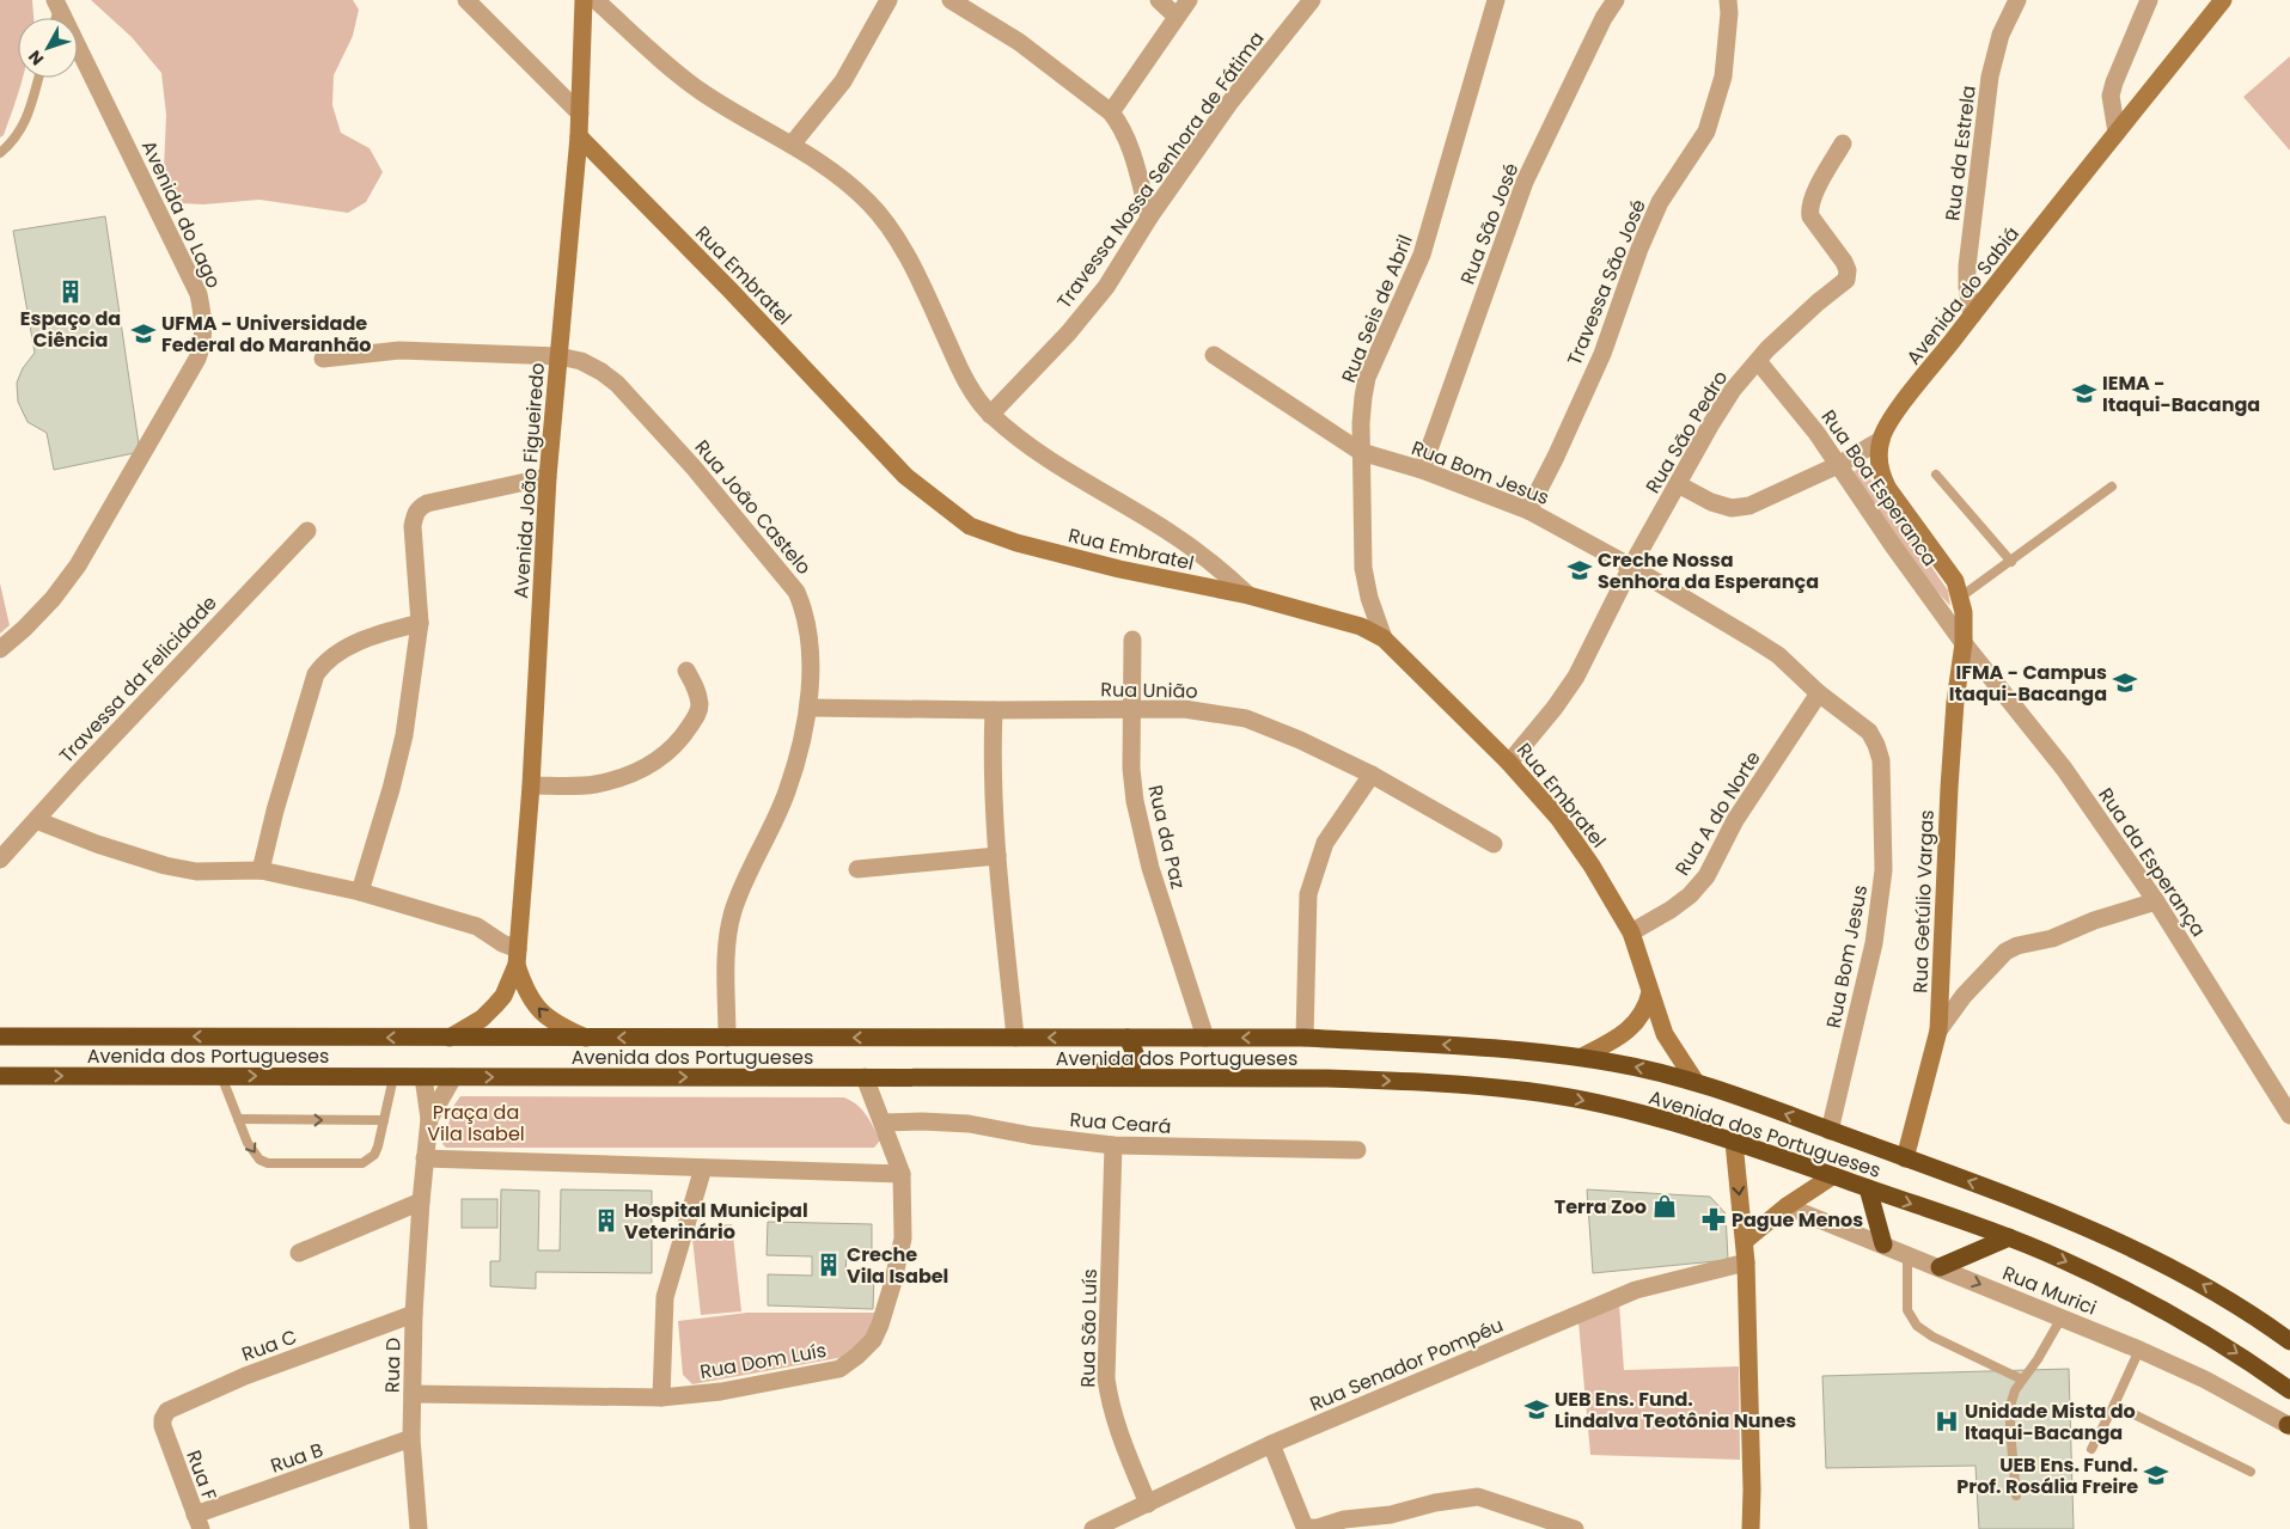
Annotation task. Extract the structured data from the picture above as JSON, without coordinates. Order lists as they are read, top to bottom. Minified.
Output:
{"streets":{"highway":["Avenida dos Portugueses"],"main road":["Rua Embratel","Avenida do Sabiá","Avenida João Figueiredo","Rua Getúlio Vargas"],"street":["Rua da Estrela","Travessa Nossa Senhora de Fátima","Avenida do Lago","Rua São José","Travessa São José","Rua Seis de Abril","Rua São Pedro","Rua Bom Jesus","Rua Boa Esperanca","Rua João Castelo","Travessa da Felicidade","Rua União","Rua A do Norte","Rua da Paz","Rua da Esperança","Rua Ceará","Rua Murici","Rua São Luís","Rua C","Rua Dom Luís","Rua Senador Pompéu","Rua D","Rua B","Rua F"]},"crossings":[["Rua da Estrela","Avenida do Sabiá"],["Rua São José","Rua Bom Jesus"],["Rua Embratel","Rua Seis de Abril"],["Rua Embratel","Rua São Pedro"],["Rua Embratel","Avenida João Figueiredo"],["Rua Embratel","Rua A do Norte"],["Rua Embratel","Avenida dos Portugueses"],["Travessa São José","Rua Bom Jesus"],["Rua Seis de Abril","Rua Bom Jesus"],["Rua São Pedro","Rua Bom Jesus"],["Rua São Pedro","Rua Boa Esperanca"],["Rua Bom Jesus","Rua A do Norte"],["Rua Bom Jesus","Avenida dos Portugueses"],["Avenida João Figueiredo","Rua João Castelo"],["Avenida João Figueiredo","Avenida dos Portugueses"],["Rua Boa Esperanca","Rua da Esperança"],["Rua Boa Esperanca","Rua Getúlio Vargas"],["Rua João Castelo","Rua União"],["Rua João Castelo","Avenida dos Portugueses"],["Rua União","Rua da Paz"],["Rua da Paz","Avenida dos Portugueses"],["Rua da Esperança","Rua Getúlio Vargas"],["Rua Getúlio Vargas","Avenida dos Portugueses"],["Avenida dos Portugueses","Rua Dom Luís"],["Avenida dos Portugueses","Rua D"],["Rua Ceará","Rua São Luís"],["Rua Ceará","Rua Dom Luís"],["Rua São Luís","Rua Senador Pompéu"],["Rua C","Rua D"],["Rua C","Rua F"],["Rua Dom Luís","Rua D"],["Rua D","Rua B"],["Rua B","Rua F"]],"parks":["Praça da Vila Isabel"],"places":{"building":["Espaço da Ciência","Hospital Municipal Veterinário","Creche Vila Isabel"],"school or university":["UFMA - Universidade Federal do Maranhão","IEMA - Itaqui-Bacanga","Creche Nossa Senhora da Esperança","IFMA - Campus Itaqui-Bacanga","UEB Ens. Fund. Lindalva Teotônia Nunes","UEB Ens. Fund. Prof. Rosália Freire"],"shop":["Terra Zoo"],"pharmacy":["Pague Menos"],"hospital":["Unidade Mista do Itaqui-Bacanga"]},"north":"bottom left"}
